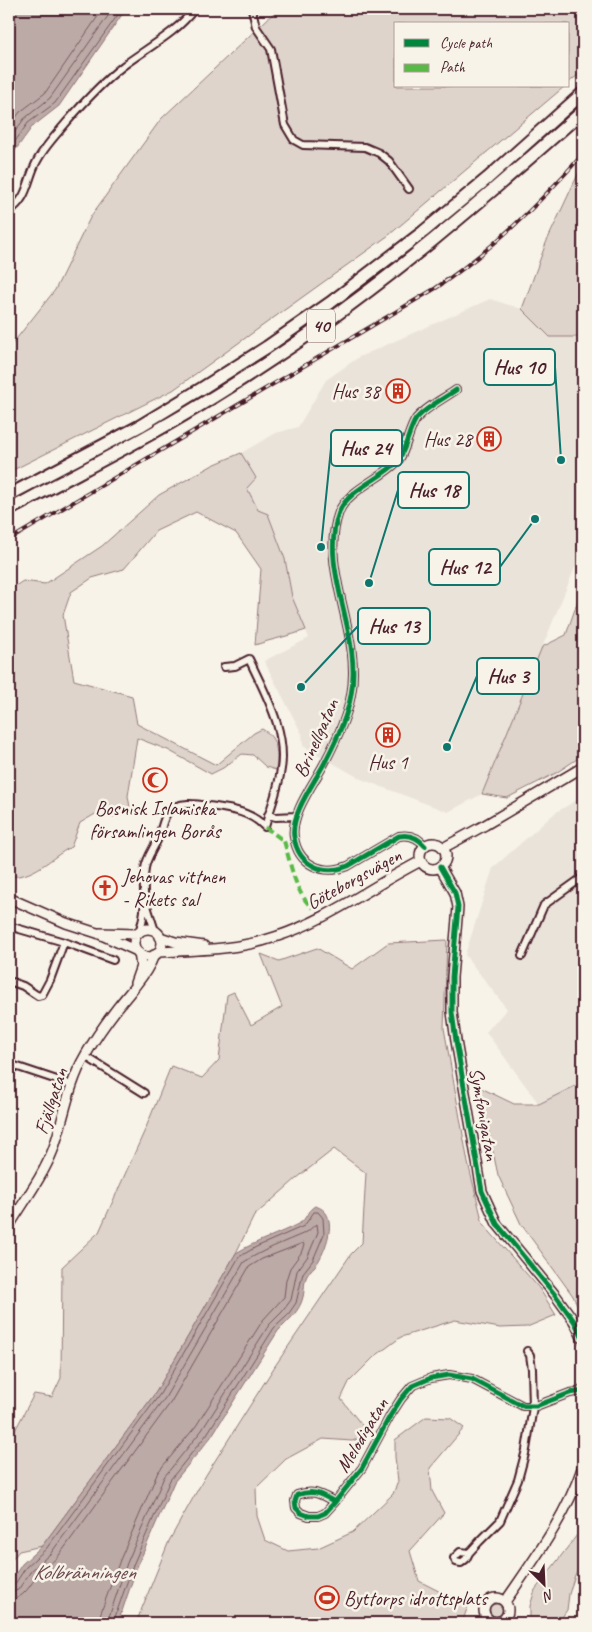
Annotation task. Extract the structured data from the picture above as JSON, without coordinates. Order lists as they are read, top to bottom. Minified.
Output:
{"streets":{"highway":["40"],"street":["Brinellgatan","Göteborgsvägen","Fjällgatan","Symfonigatan","Melodigatan"]},"crossings":[["Brinellgatan","Göteborgsvägen"],["Brinellgatan","Symfonigatan"],["Göteborgsvägen","Fjällgatan"],["Göteborgsvägen","Symfonigatan"]],"water":["Kolbränningen"],"places":{"building":["Hus 38","Hus 28","Hus 1"],"other":["Hus 10","Hus 12","Hus 24","Hus 18","Hus 13","Hus 3"],"mosque":["Bosnisk Islamiska församlingen Borås"],"church":["Jehovas vittnen - Rikets sal"],"sports":["Byttorps idrottsplats"]},"legend":["Cycle path","Path"],"north":"bottom right"}
